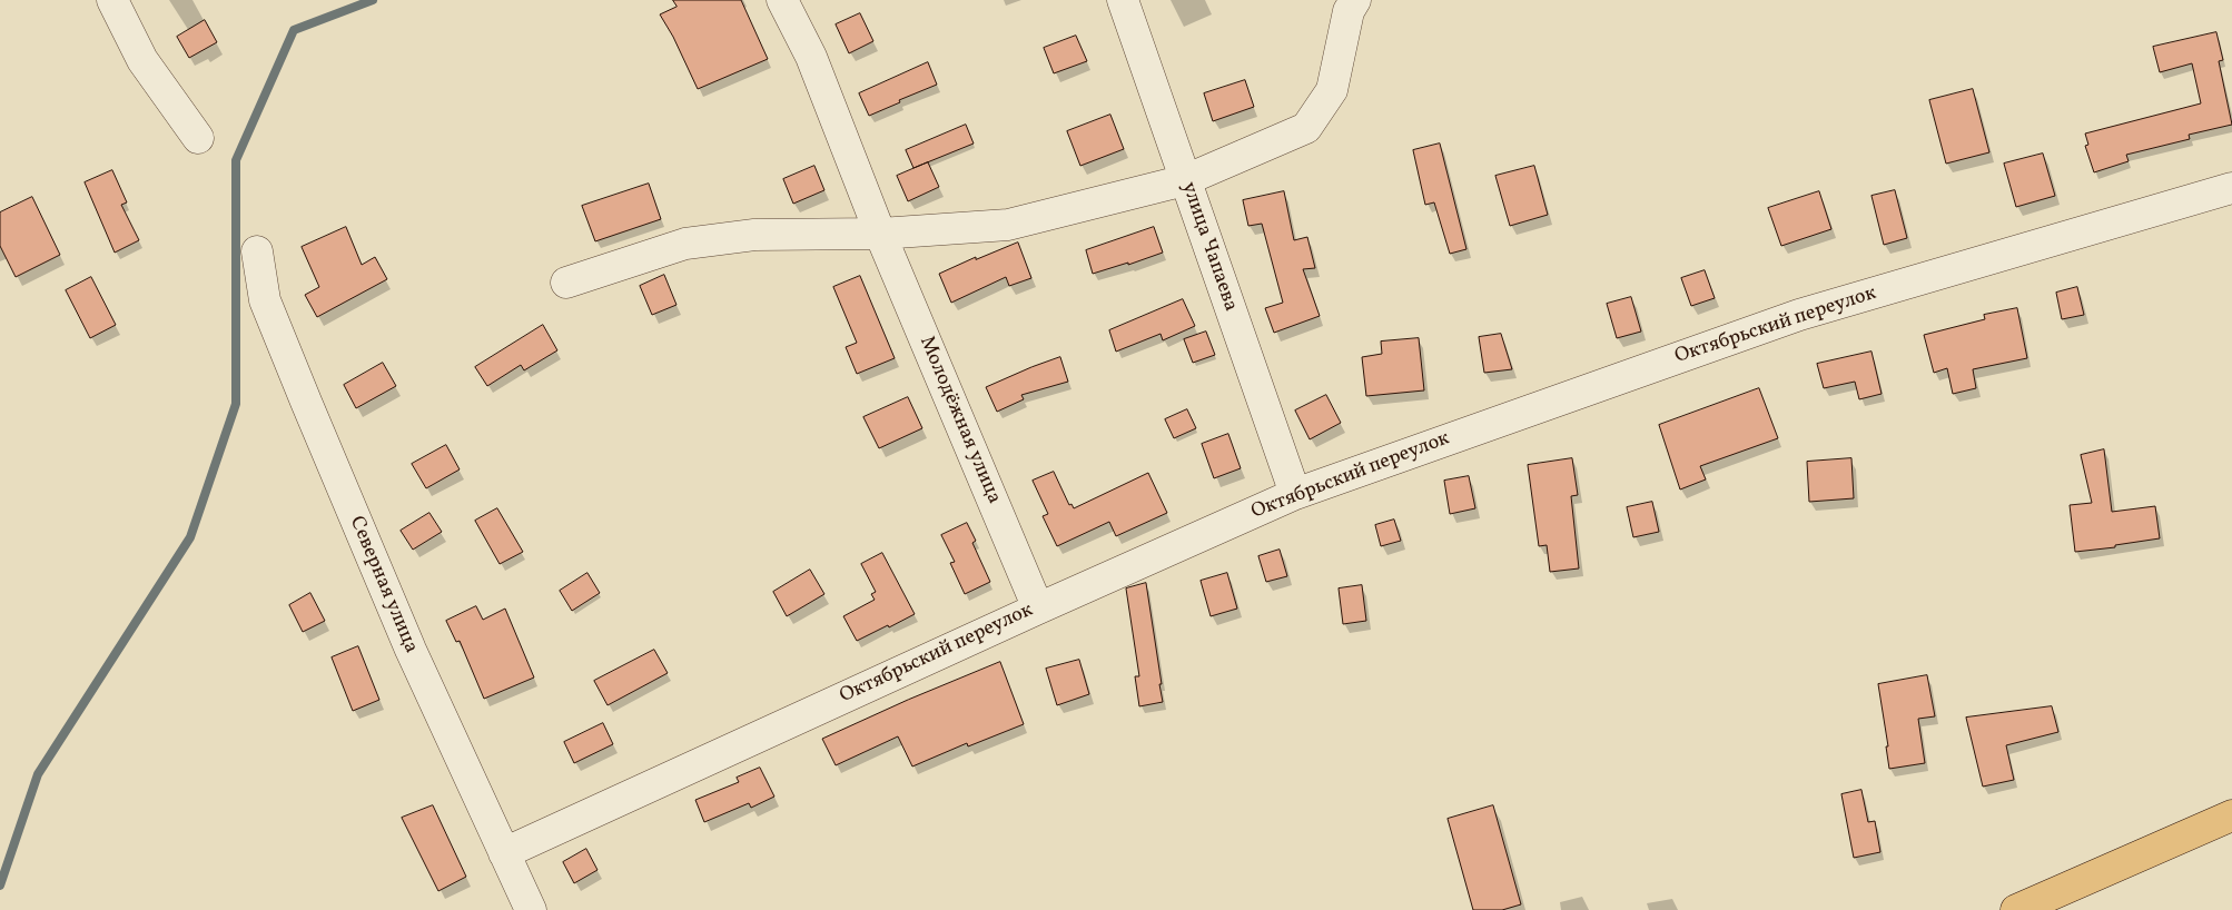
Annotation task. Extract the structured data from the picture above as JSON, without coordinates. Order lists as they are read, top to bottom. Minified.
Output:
{"streets":{"street":["улица Чапаева","Октябрьский переулок","Молодёжная улица","Северная улица"]},"crossings":[["улица Чапаева","Октябрьский переулок"],["Октябрьский переулок","Молодёжная улица"],["Октябрьский переулок","Северная улица"]]}
